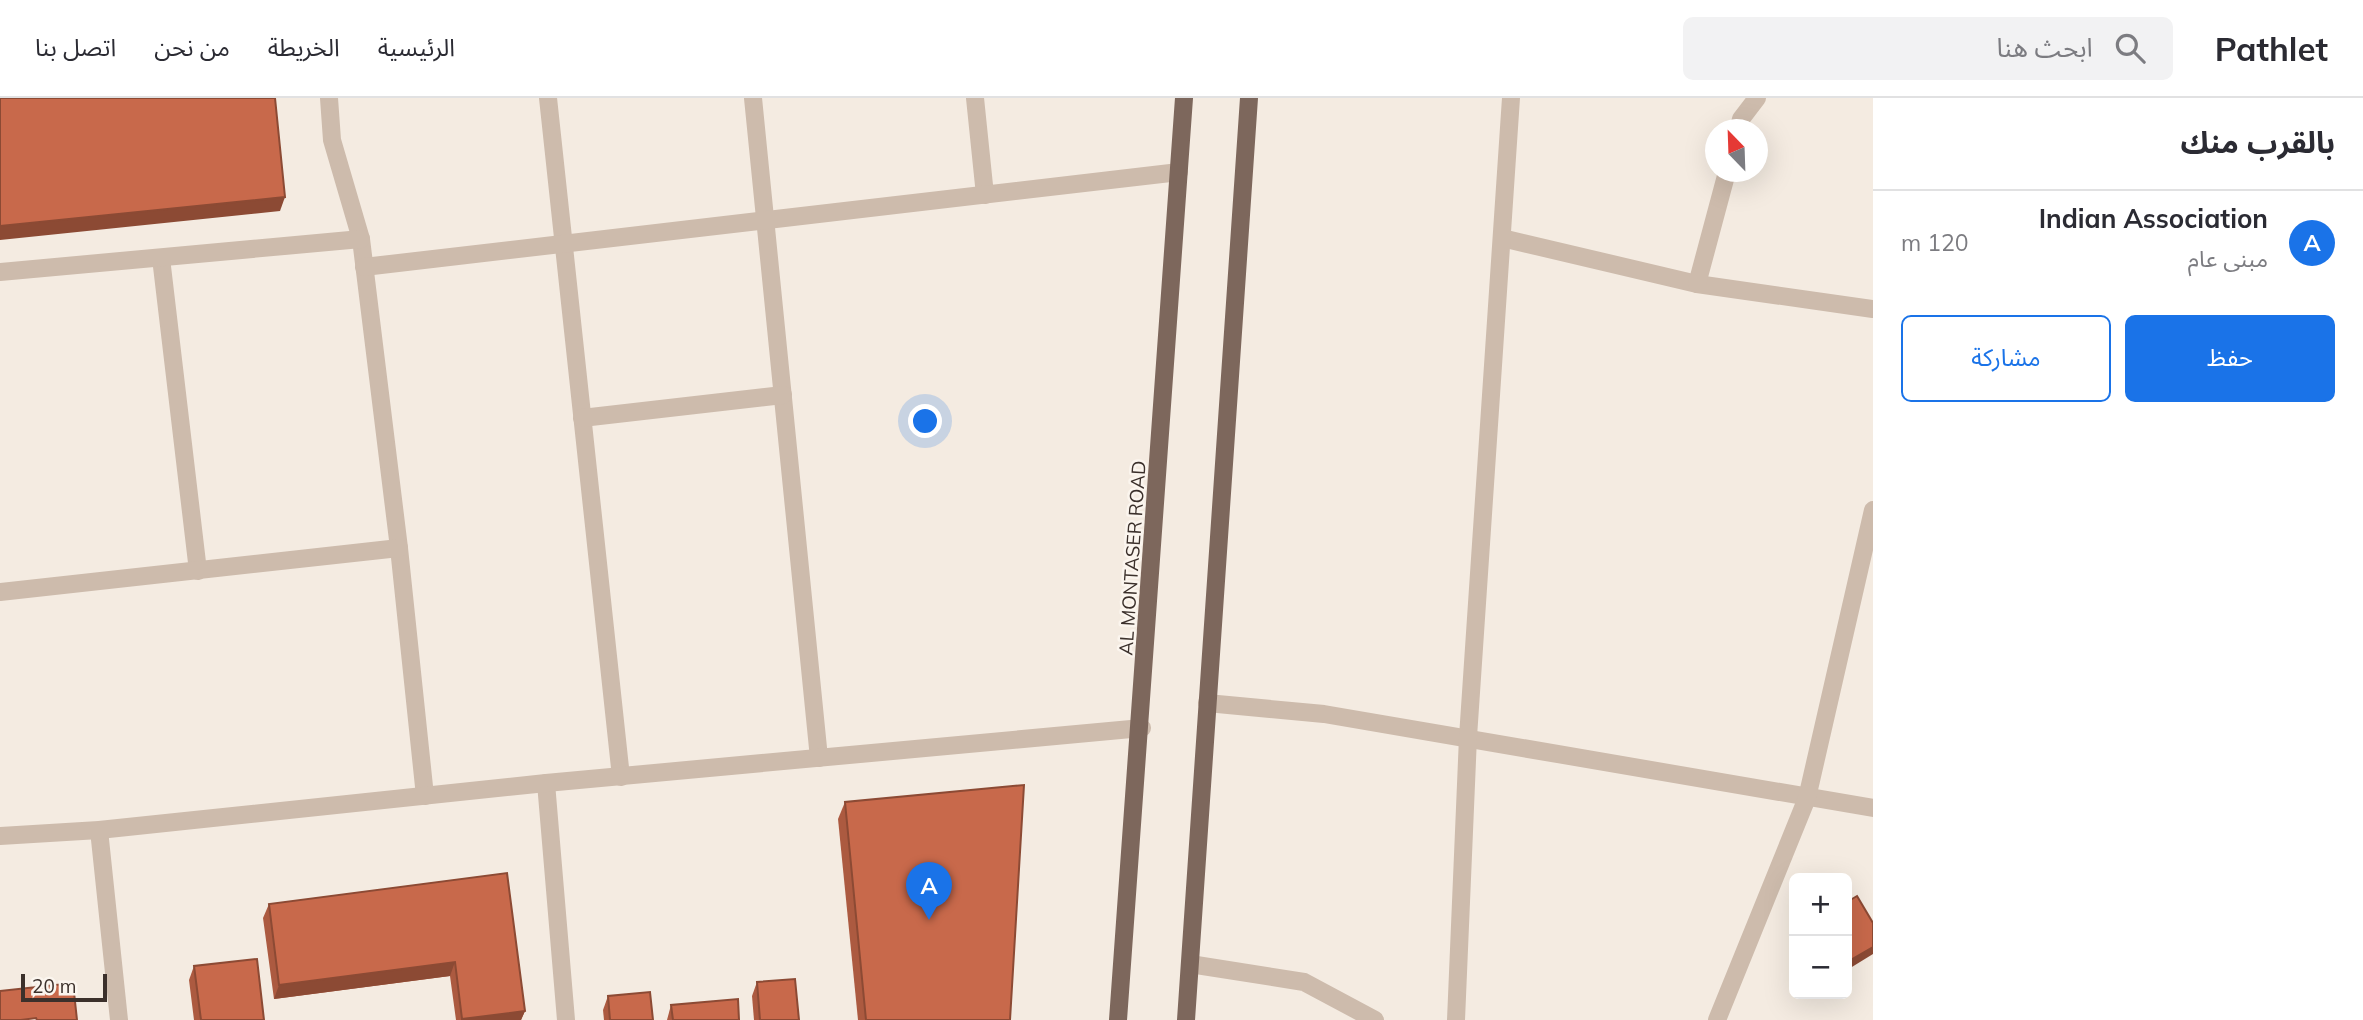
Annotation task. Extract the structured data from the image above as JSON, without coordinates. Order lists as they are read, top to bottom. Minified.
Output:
{"streets":{"main road":["AL MONTASER ROAD"]},"scale_bar":"20 m","north":"top left","page":{"header":"Pathlet","search":"ابحث هنا","nav":["الرئيسية","الخريطة","من نحن","اتصل بنا"],"heading":"بالقرب منك","list":[{"mark":"A","name":"Indian Association","note":"مبنى عام","value":"120 m"}],"buttons":["حفظ","مشاركة"],"pins":"A","map_buttons":["+","−"],"scale":"20 m"}}
